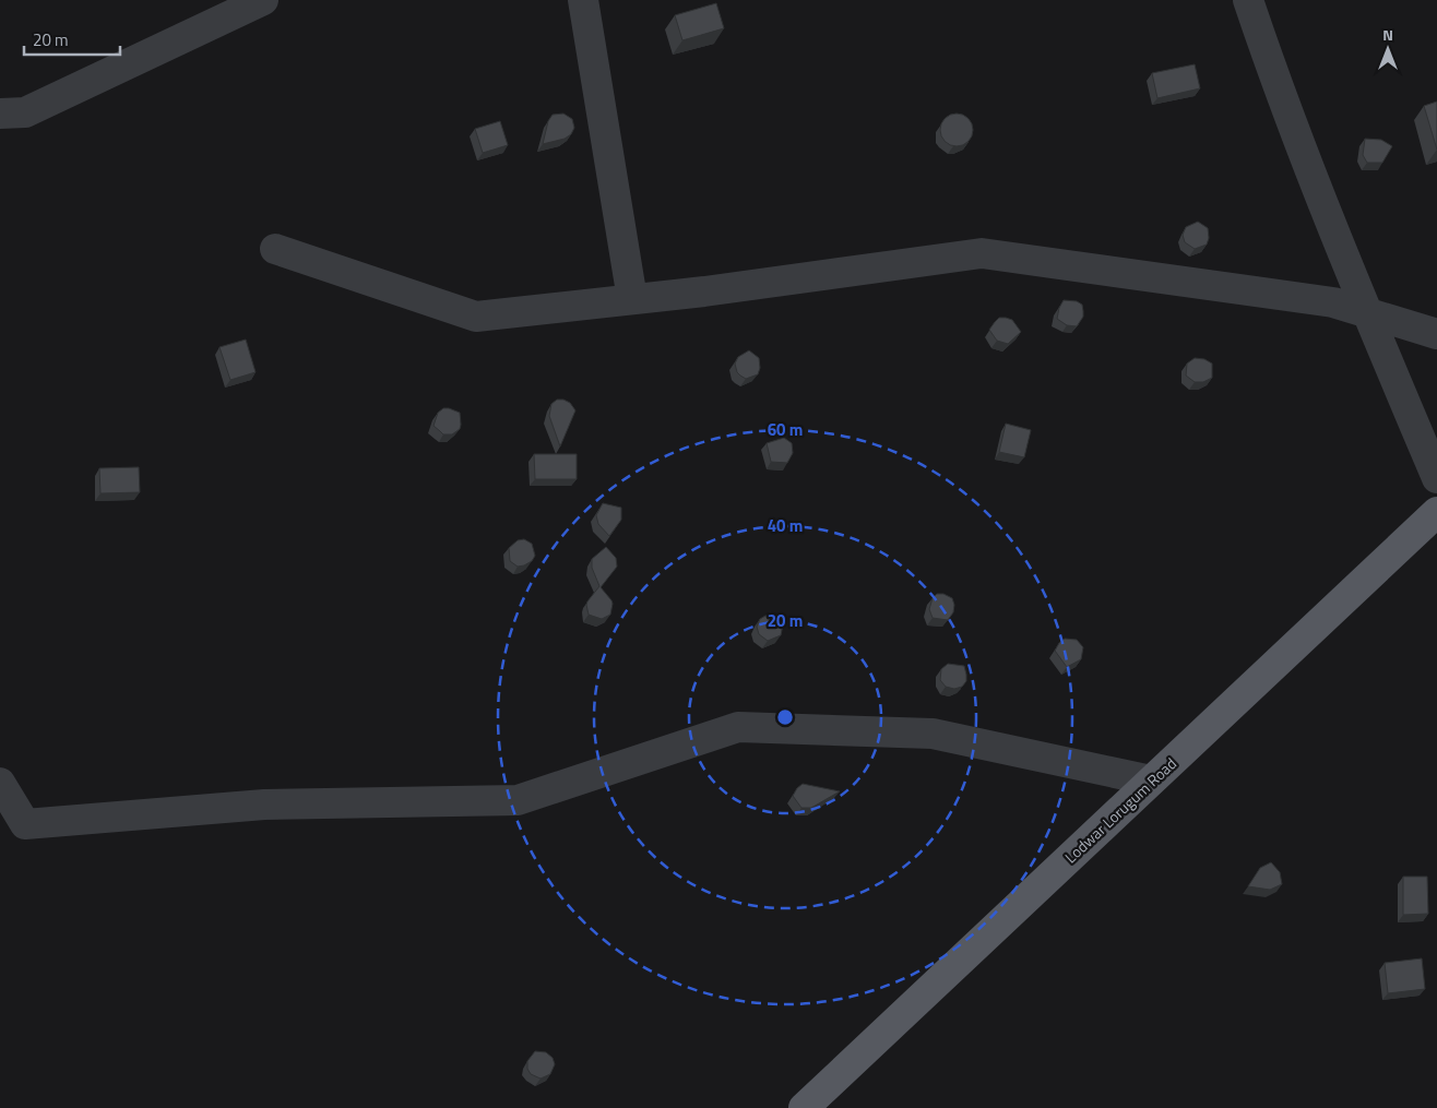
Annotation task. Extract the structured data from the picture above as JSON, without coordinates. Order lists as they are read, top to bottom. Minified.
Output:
{"streets":{"main road":["Lodwar Lorugum Road"]},"scale_bar":"20 m","north":"top","rings":["60 m","40 m","20 m"]}
